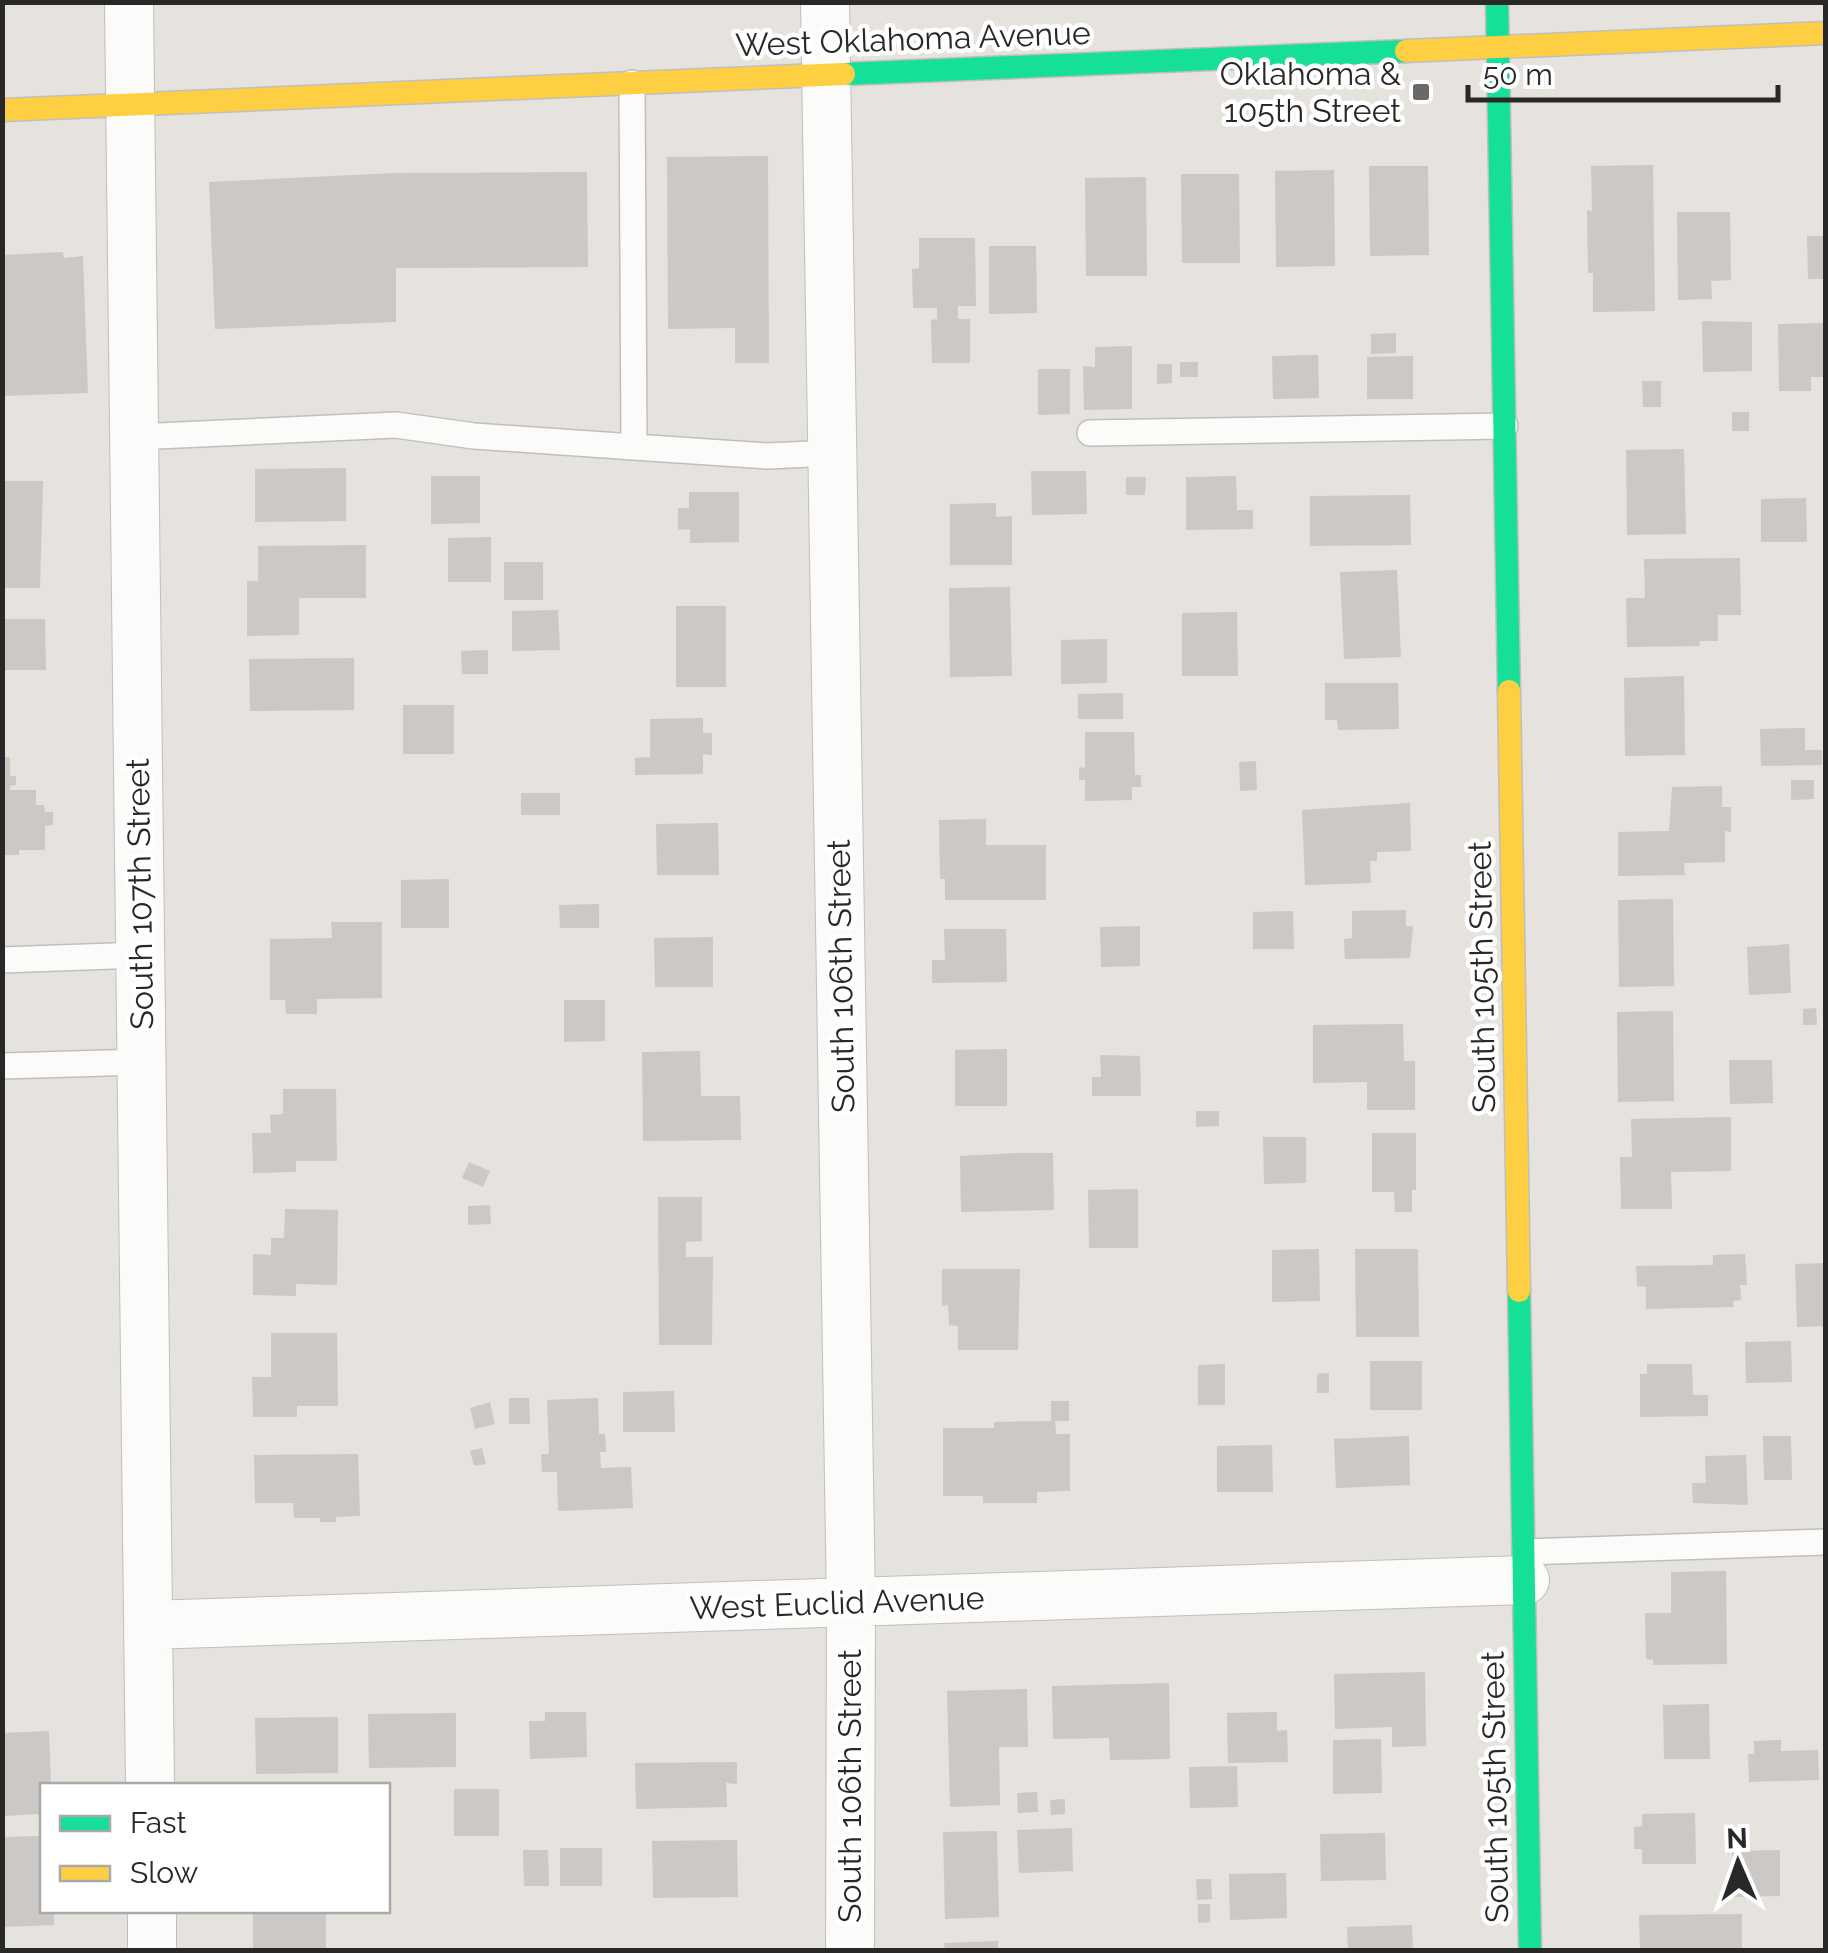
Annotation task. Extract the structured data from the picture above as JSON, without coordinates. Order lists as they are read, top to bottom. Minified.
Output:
{"streets":{"street":["West Oklahoma Avenue","South 107th Street","South 106th Street","South 105th Street","West Euclid Avenue"]},"crossings":[["West Oklahoma Avenue","South 107th Street"],["West Oklahoma Avenue","South 106th Street"],["West Oklahoma Avenue","South 105th Street"],["South 107th Street","West Euclid Avenue"],["South 106th Street","West Euclid Avenue"],["South 105th Street","West Euclid Avenue"]],"places":{"transit":["Oklahoma & 105th Street"]},"legend":["Fast","Slow"],"scale_bar":"50 m","north":"top"}
